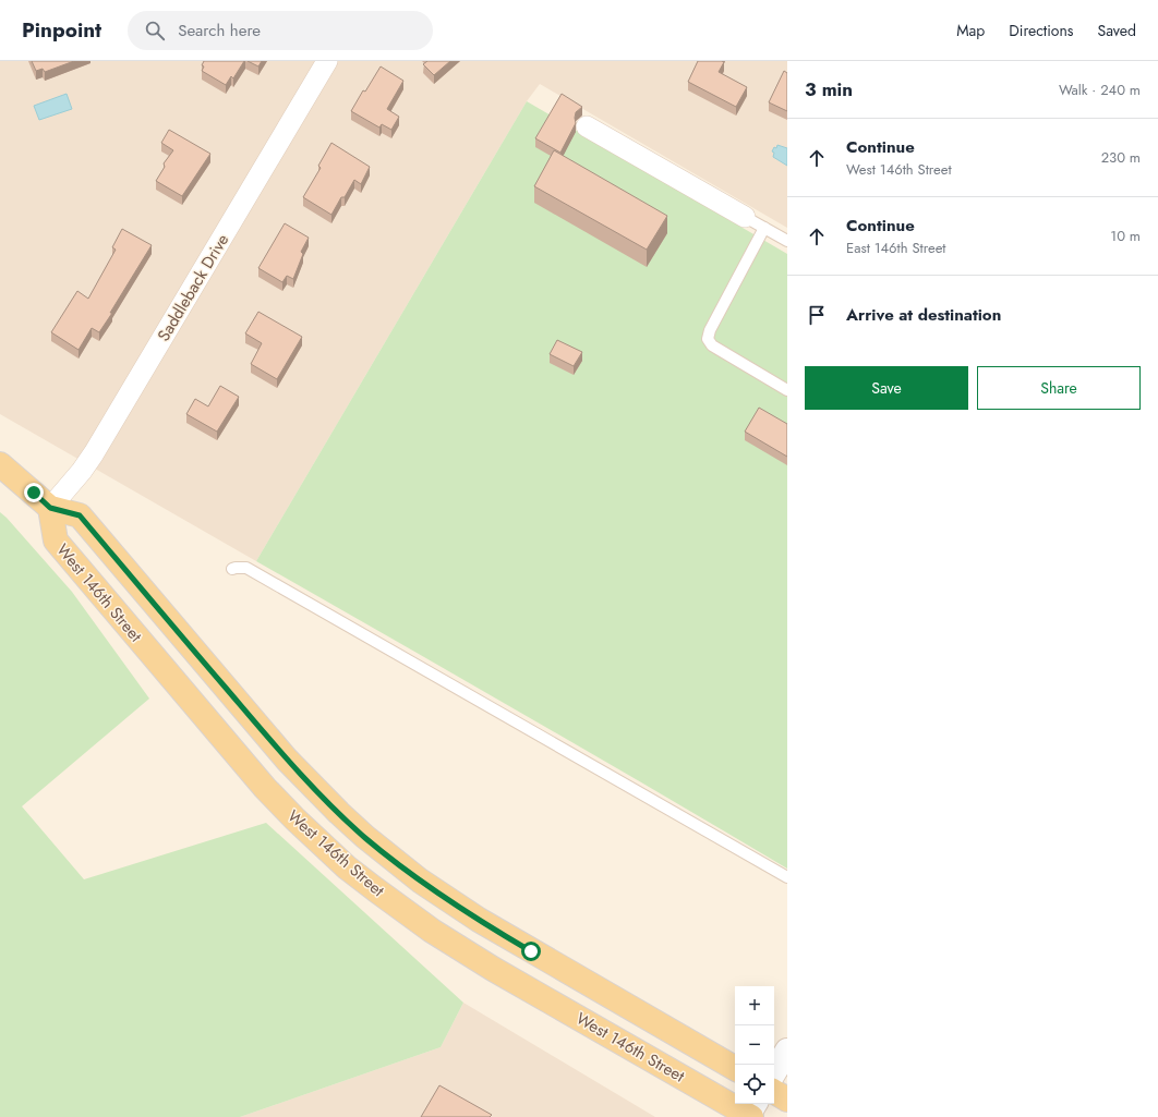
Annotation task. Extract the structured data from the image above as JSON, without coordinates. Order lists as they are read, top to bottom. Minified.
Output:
{"streets":{"main road":["West 146th Street"],"street":["Saddleback Drive"]},"crossings":[["Saddleback Drive","West 146th Street"]],"page":{"header":"Pinpoint","search":"Search here","nav":["Map","Directions","Saved"],"heading":["3 min","Walk · 240 m"],"list":[["Continue","West 146th Street","230 m"],["Continue","East 146th Street","10 m"],"Arrive at destination"],"buttons":["Save","Share"],"map_buttons":["+","−"]}}
